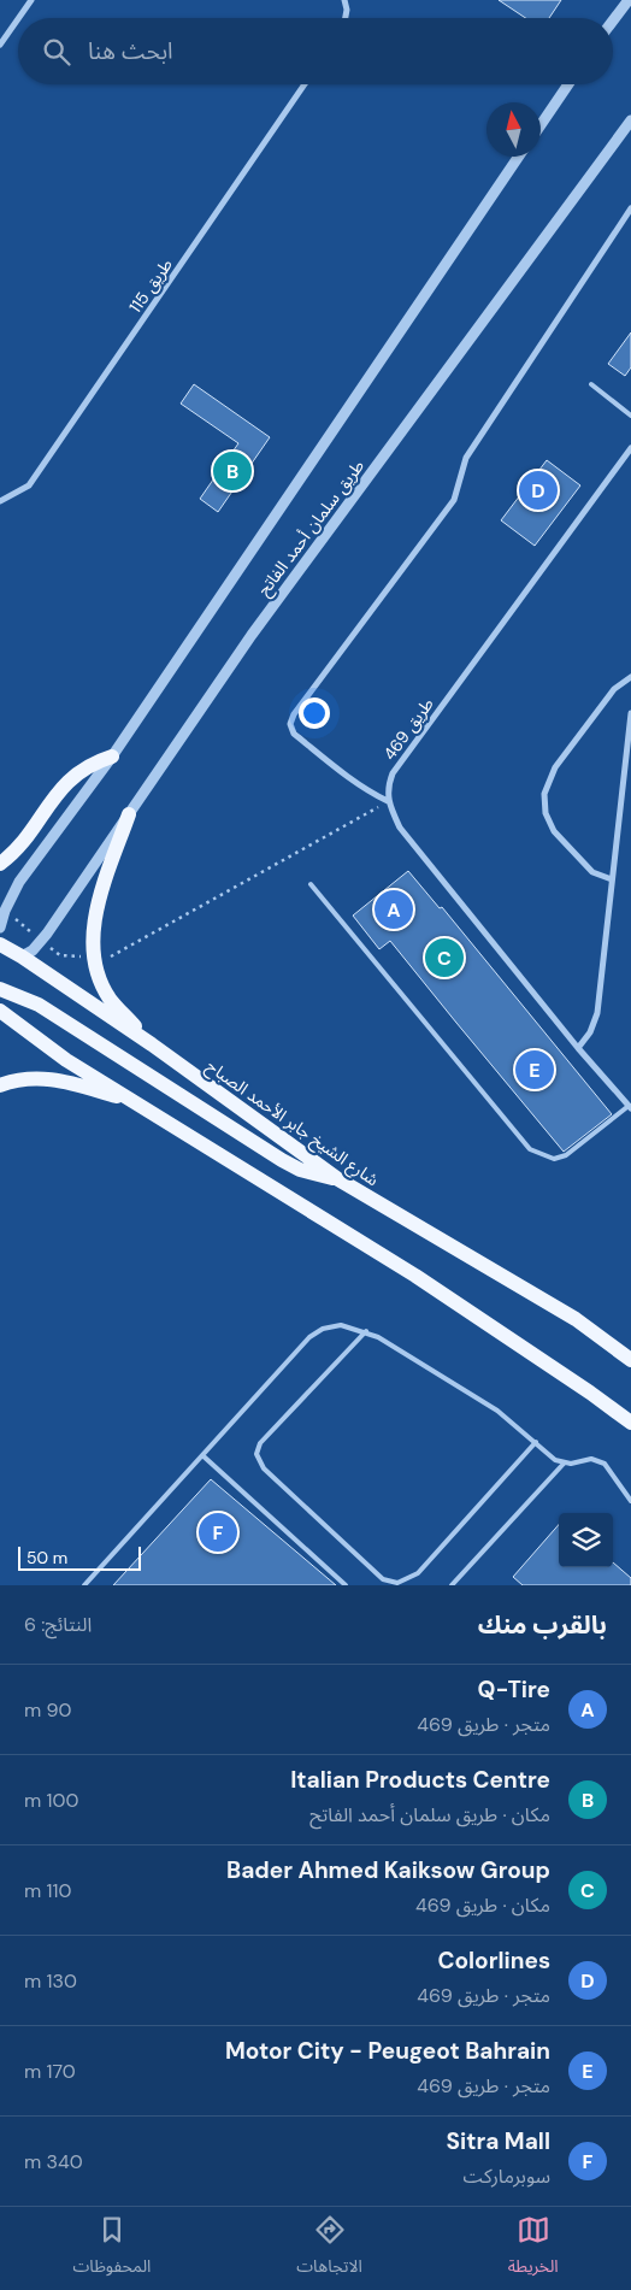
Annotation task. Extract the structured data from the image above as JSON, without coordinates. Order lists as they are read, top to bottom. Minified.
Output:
{"streets":{"main road":["شارع الشيخ جابر الأحمد الصباح"],"street":["طريق 115","طريق سلمان أحمد الفاتح","طريق 469"]},"crossings":[["طريق سلمان أحمد الفاتح","شارع الشيخ جابر الأحمد الصباح"]],"scale_bar":"50 m","north":"top","page":{"search":"ابحث هنا","pins":["B","D","A","C","E","F"],"scale":"50 m","heading":["بالقرب منك","النتائج: 6"],"list":[{"mark":"A","name":"Q-Tire","note":"متجر · طريق 469","value":"90 m"},{"mark":"B","name":"Italian Products Centre","note":"مكان · طريق سلمان أحمد الفاتح","value":"100 m"},{"mark":"C","name":"Bader Ahmed Kaiksow Group","note":"مكان · طريق 469","value":"110 m"},{"mark":"D","name":"Colorlines","note":"متجر · طريق 469","value":"130 m"},{"mark":"E","name":"Motor City - Peugeot Bahrain","note":"متجر · طريق 469","value":"170 m"},{"mark":"F","name":"Sitra Mall","note":"سوبرماركت","value":"340 m"}],"nav":["الخريطة","الاتجاهات","المحفوظات"]}}
